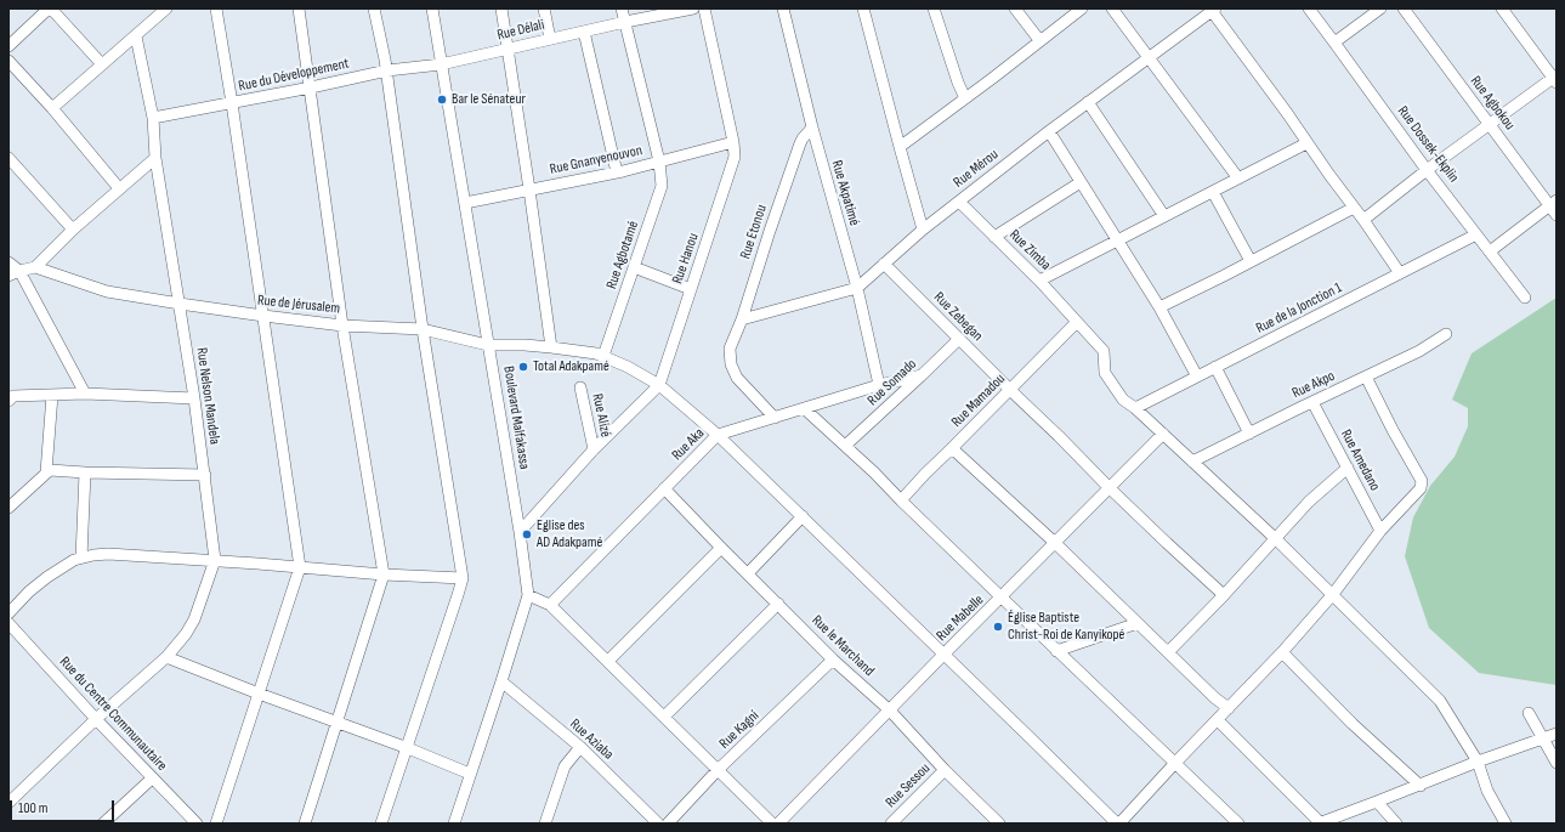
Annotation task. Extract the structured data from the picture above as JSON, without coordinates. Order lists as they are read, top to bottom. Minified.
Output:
{"streets":{"street":["Rue Délali","Rue du Développement","Rue Agbokou","Rue Dossek-Ekplin","Rue Gnanyenouvon","Rue Mérou","Rue Akpatimé","Rue Etonou","Rue Zimba","Rue Agbotamé","Rue Hanou","Rue de Jérusalem","Rue de la Jonction 1","Rue Zebegan","Rue Somado","Rue Akpo","Rue Nelson Mandela","Rue Mamadou","Rue Alizé","Boulevard Malfakassa","Rue Aka","Rue Amedano","Rue Mabelle","Rue le Marchand","Rue du Centre Communautaire","Rue Kagni","Rue Aziaba","Rue Sessou"]},"crossings":[["Rue Délali","Rue du Développement"],["Rue Délali","Rue Agbotamé"],["Rue Délali","Boulevard Malfakassa"],["Rue du Développement","Rue Nelson Mandela"],["Rue du Développement","Boulevard Malfakassa"],["Rue Dossek-Ekplin","Rue de la Jonction 1"],["Rue Gnanyenouvon","Rue Agbotamé"],["Rue Gnanyenouvon","Rue Hanou"],["Rue Gnanyenouvon","Boulevard Malfakassa"],["Rue Mérou","Rue Akpatimé"],["Rue Mérou","Rue Etonou"],["Rue Mérou","Rue Zimba"],["Rue Mérou","Rue Zebegan"],["Rue Akpatimé","Rue Etonou"],["Rue Akpatimé","Rue Aka"],["Rue Etonou","Rue Aka"],["Rue Zimba","Rue de la Jonction 1"],["Rue Zimba","Rue Akpo"],["Rue Zimba","Rue Mamadou"],["Rue Zimba","Rue Mabelle"],["Rue Agbotamé","Rue de Jérusalem"],["Rue Hanou","Rue de Jérusalem"],["Rue de Jérusalem","Rue Nelson Mandela"],["Rue de Jérusalem","Boulevard Malfakassa"],["Rue de Jérusalem","Rue Aka"],["Rue de Jérusalem","Rue Mabelle"],["Rue Zebegan","Rue Somado"],["Rue Zebegan","Rue Mamadou"],["Rue Zebegan","Rue Mabelle"],["Rue Somado","Rue Aka"],["Rue Akpo","Rue Amedano"],["Rue Nelson Mandela","Rue du Centre Communautaire"],["Boulevard Malfakassa","Rue Aziaba"],["Rue Aka","Rue le Marchand"],["Rue Mabelle","Rue le Marchand"],["Rue le Marchand","Rue Kagni"],["Rue le Marchand","Rue Sessou"]],"places":["Bar le Sénateur","Total Adakpamé","Eglise des AD Adakpamé","Église Baptiste Christ-Roi de Kanyikopé"],"scale_bar":"100 m"}
